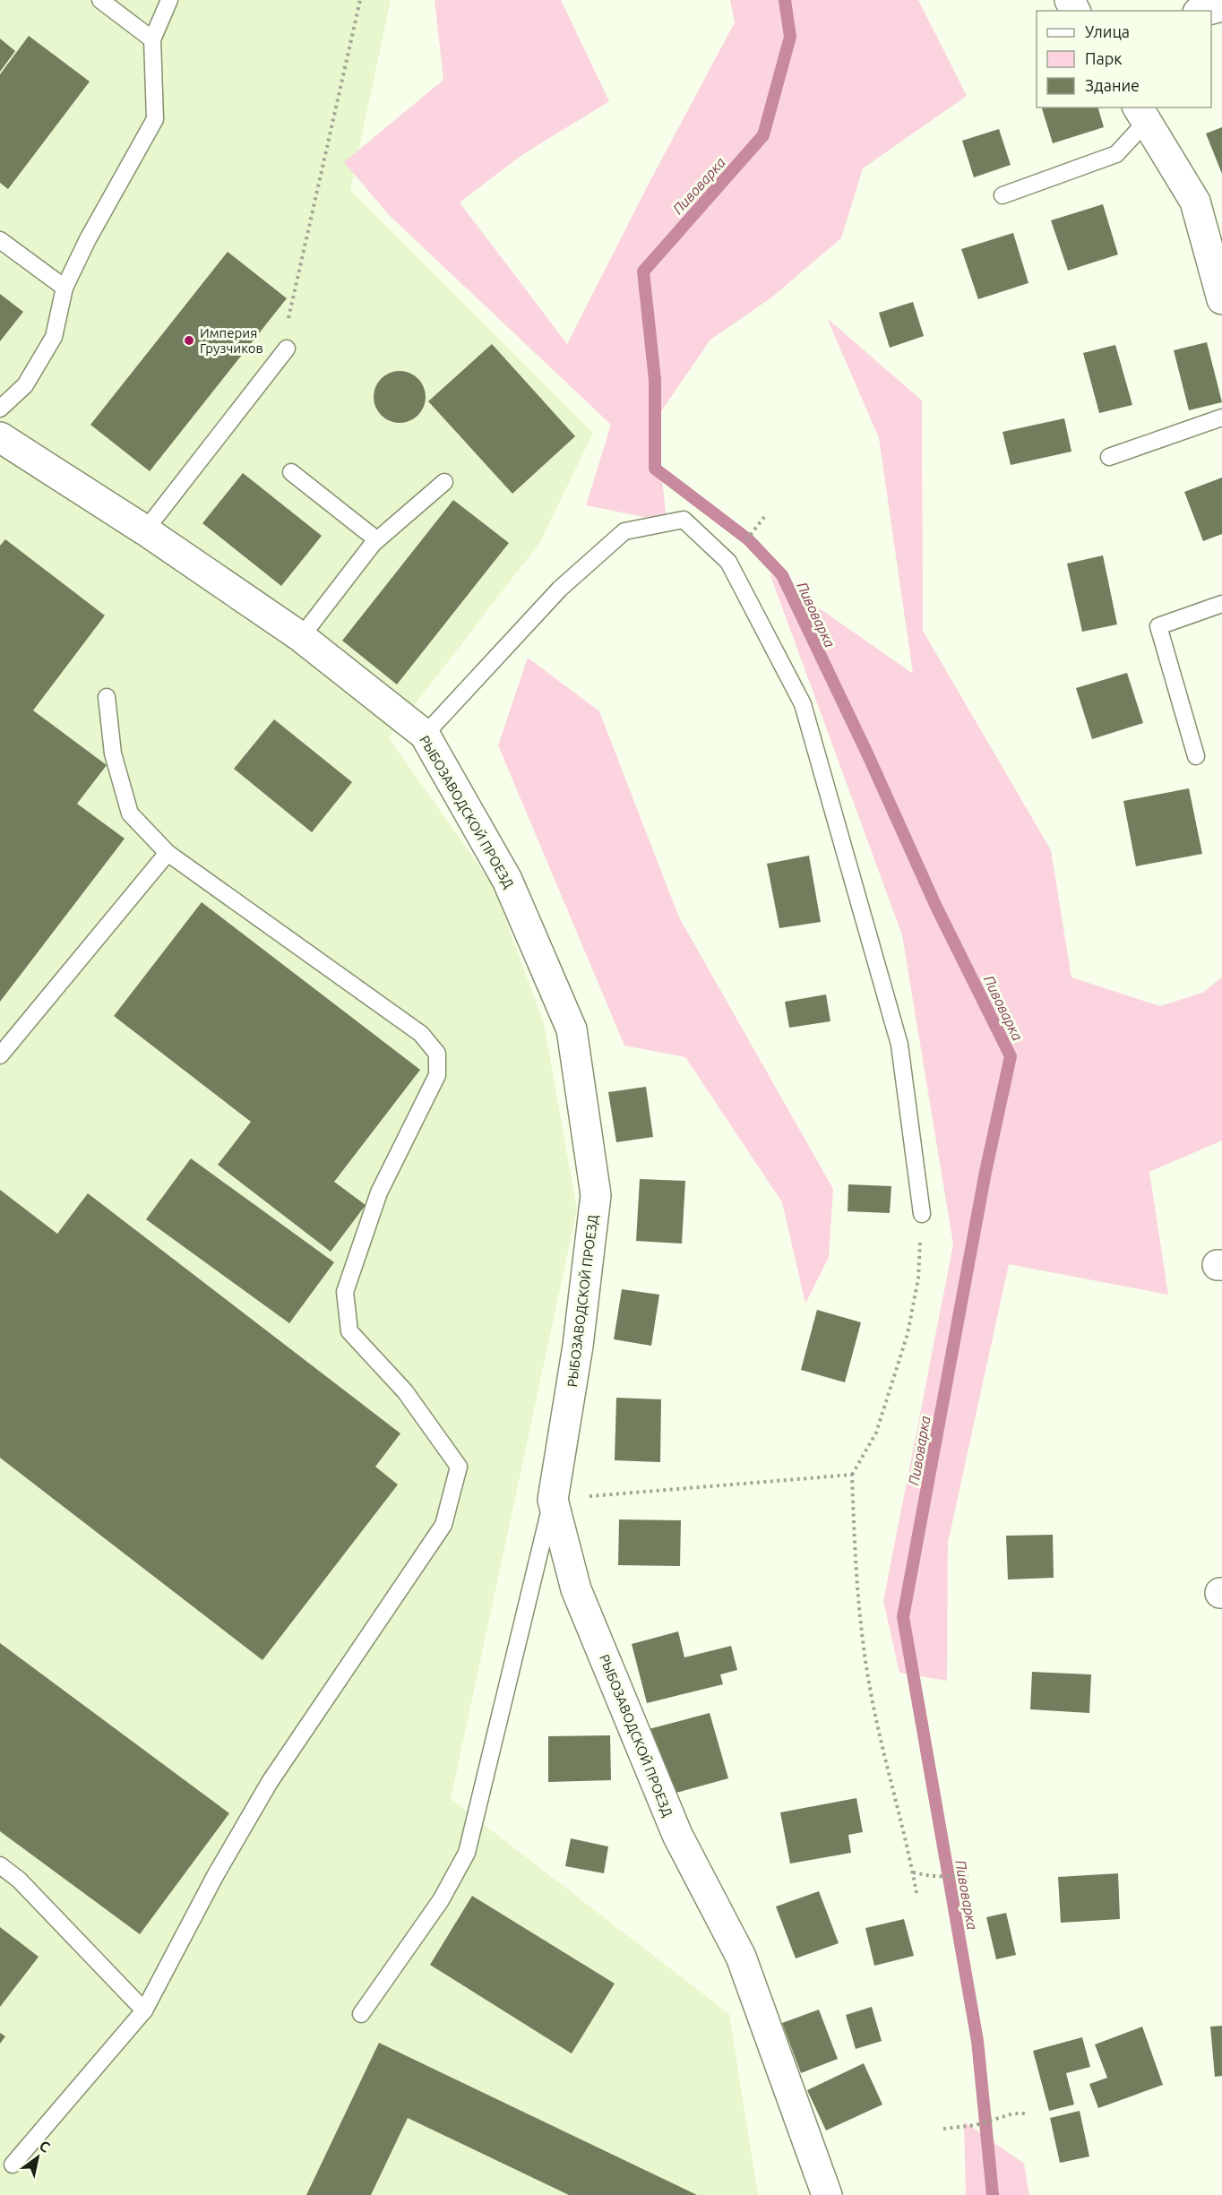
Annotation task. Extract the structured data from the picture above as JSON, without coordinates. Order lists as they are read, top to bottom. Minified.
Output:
{"streets":{"street":["РЫБОЗАВОДСКОЙ ПРОЕЗД"]},"water":["Пивоварка"],"places":["Империя Грузчиков"],"legend":["Улица","Парк","Здание"],"north":"top right"}
